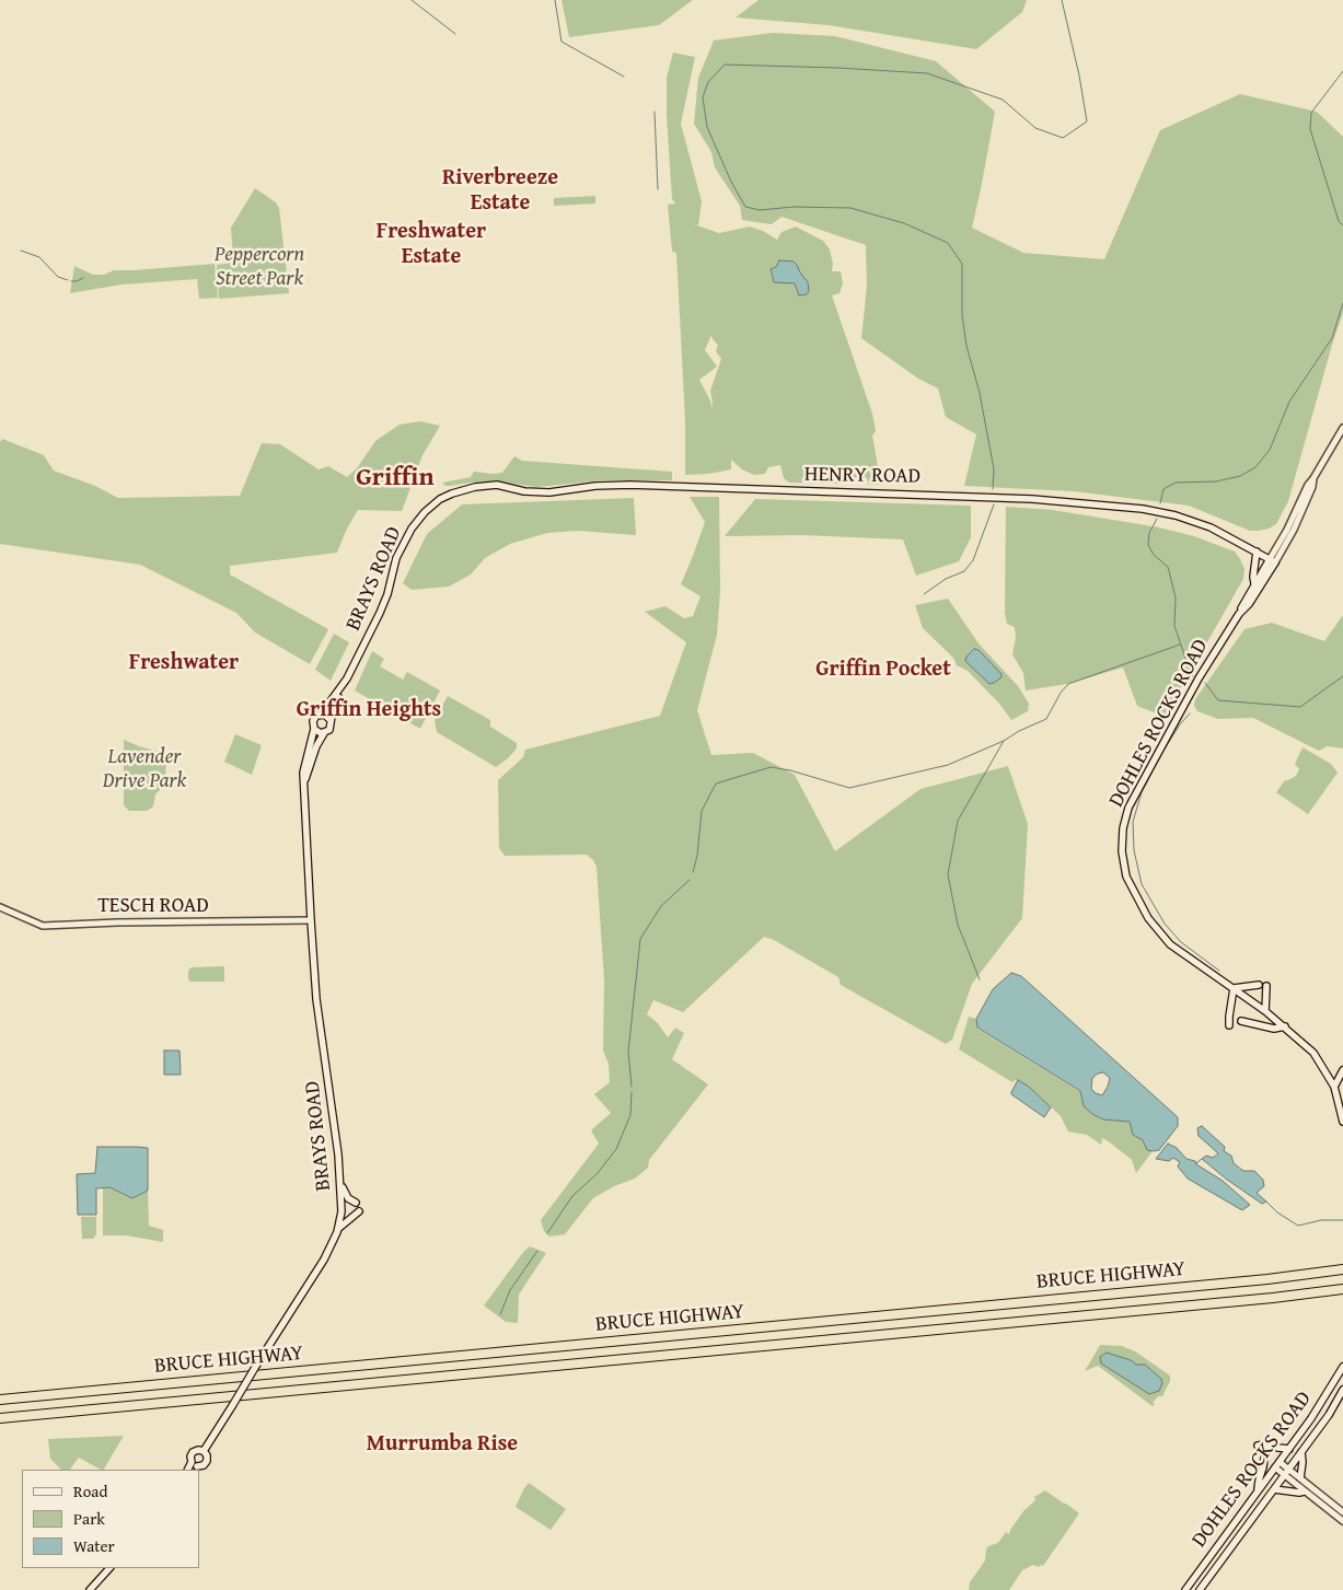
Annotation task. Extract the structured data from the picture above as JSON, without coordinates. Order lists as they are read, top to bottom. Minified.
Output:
{"streets":{"highway":["BRUCE HIGHWAY"],"main road":["HENRY ROAD","BRAYS ROAD","DOHLES ROCKS ROAD"],"street":["TESCH ROAD"]},"crossings":[["HENRY ROAD","BRAYS ROAD"],["HENRY ROAD","DOHLES ROCKS ROAD"],["BRAYS ROAD","TESCH ROAD"]],"districts":["Riverbreeze Estate","Freshwater Estate","Griffin","Freshwater","Griffin Pocket","Griffin Heights","Murrumba Rise"],"parks":["Peppercorn Street Park","Lavender Drive Park"],"legend":["Road","Park","Water"]}
